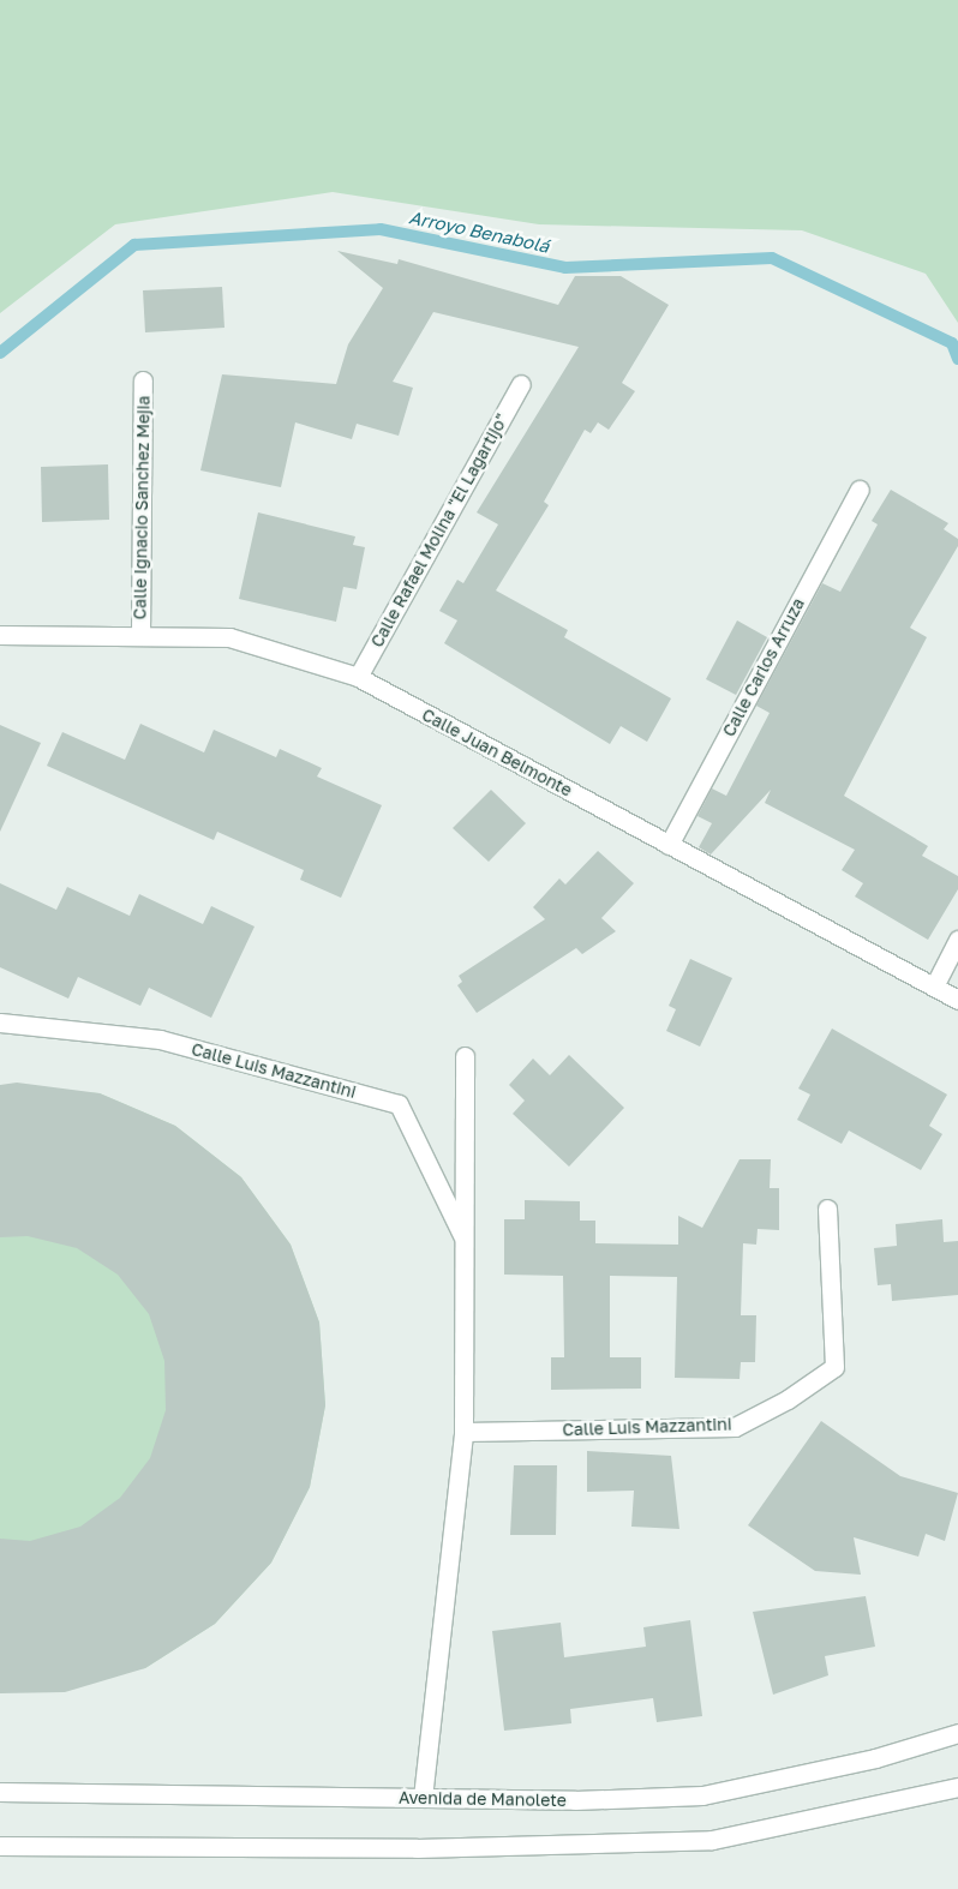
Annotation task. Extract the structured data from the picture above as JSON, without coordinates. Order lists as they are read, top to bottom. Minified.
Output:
{"streets":{"street":["Calle Ignacio Sanchez Mejia","Calle Rafael Molina \"El Lagartijo\"","Calle Carlos Arruza","Calle Juan Belmonte","Calle Luis Mazzantini","Avenida de Manolete"]},"crossings":[["Calle Ignacio Sanchez Mejia","Calle Juan Belmonte"],["Calle Rafael Molina \"El Lagartijo\"","Calle Juan Belmonte"],["Calle Carlos Arruza","Calle Juan Belmonte"],["Calle Luis Mazzantini","Avenida de Manolete"]],"water":["Arroyo Benabolá"]}
